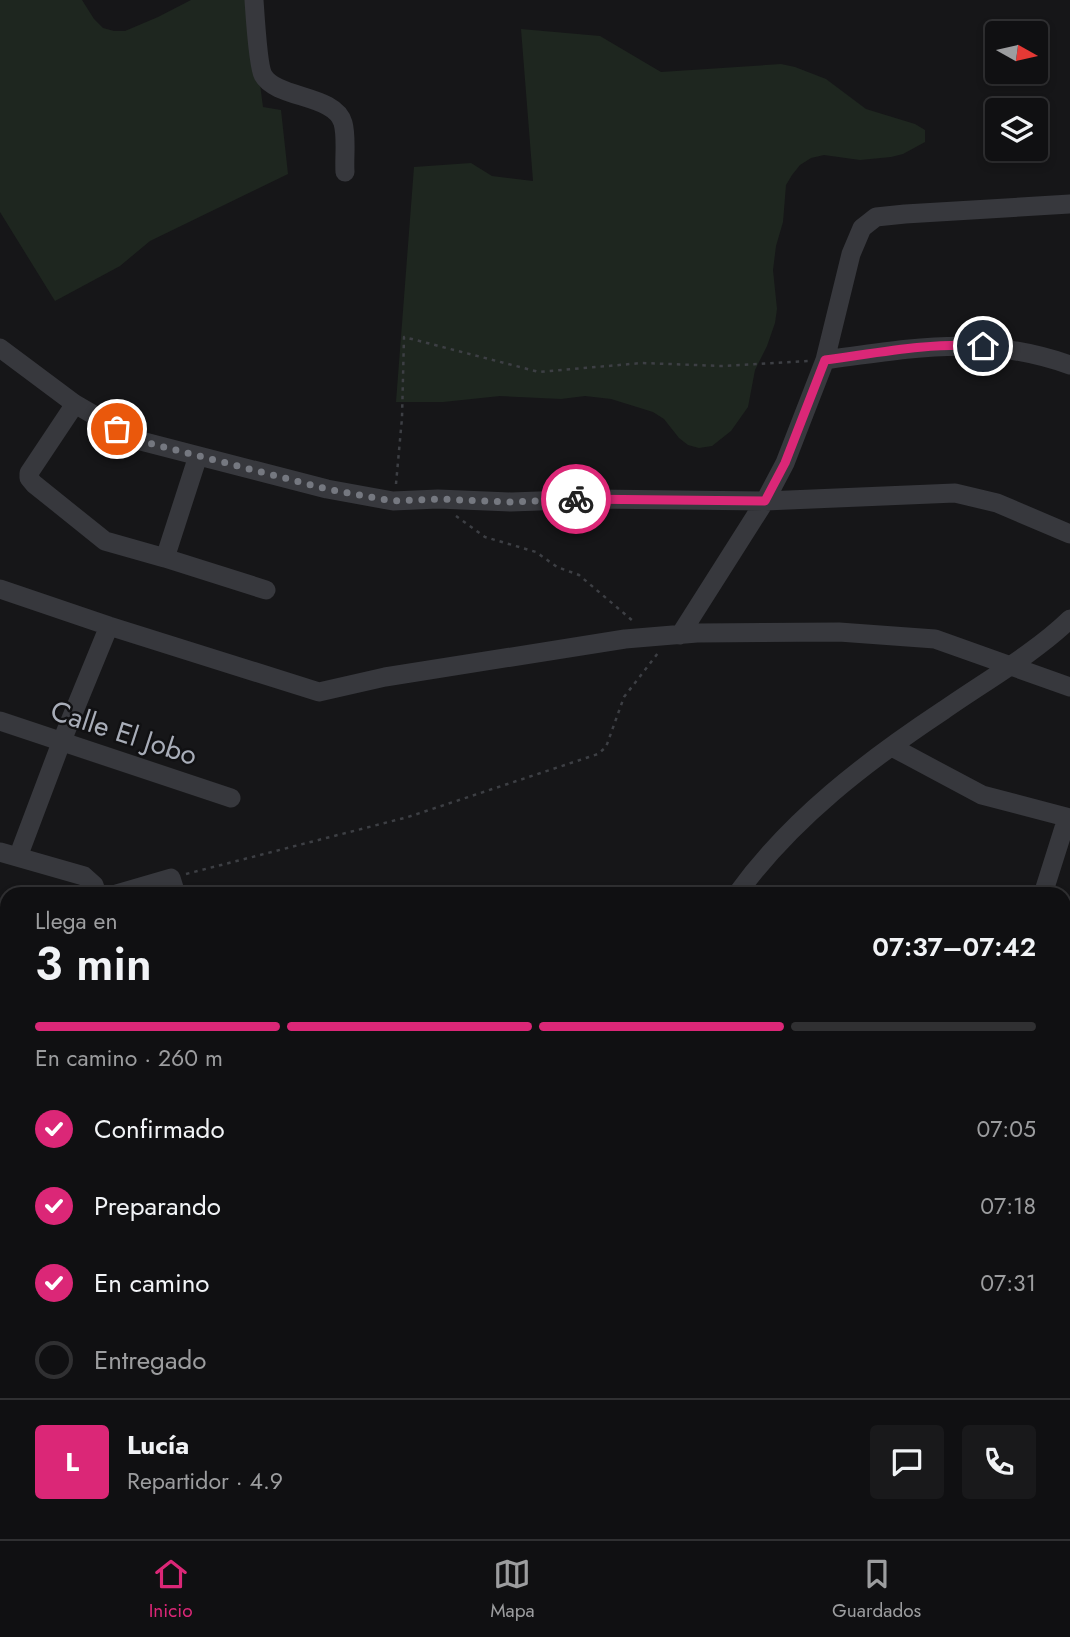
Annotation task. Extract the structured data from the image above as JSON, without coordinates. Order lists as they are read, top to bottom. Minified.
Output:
{"streets":{"street":["Calle El Jobo"]},"north":"right","page":{"heading":["3 min","Llega en","07:37–07:42"],"panel":["Lucía","Repartidor · 4.9"],"bar":"En camino · 260 m","list":[["Confirmado","07:05"],["Preparando","07:18"],["En camino","07:31"],"Entregado"],"round":"L","tabs":["Inicio","Mapa","Guardados"]}}
